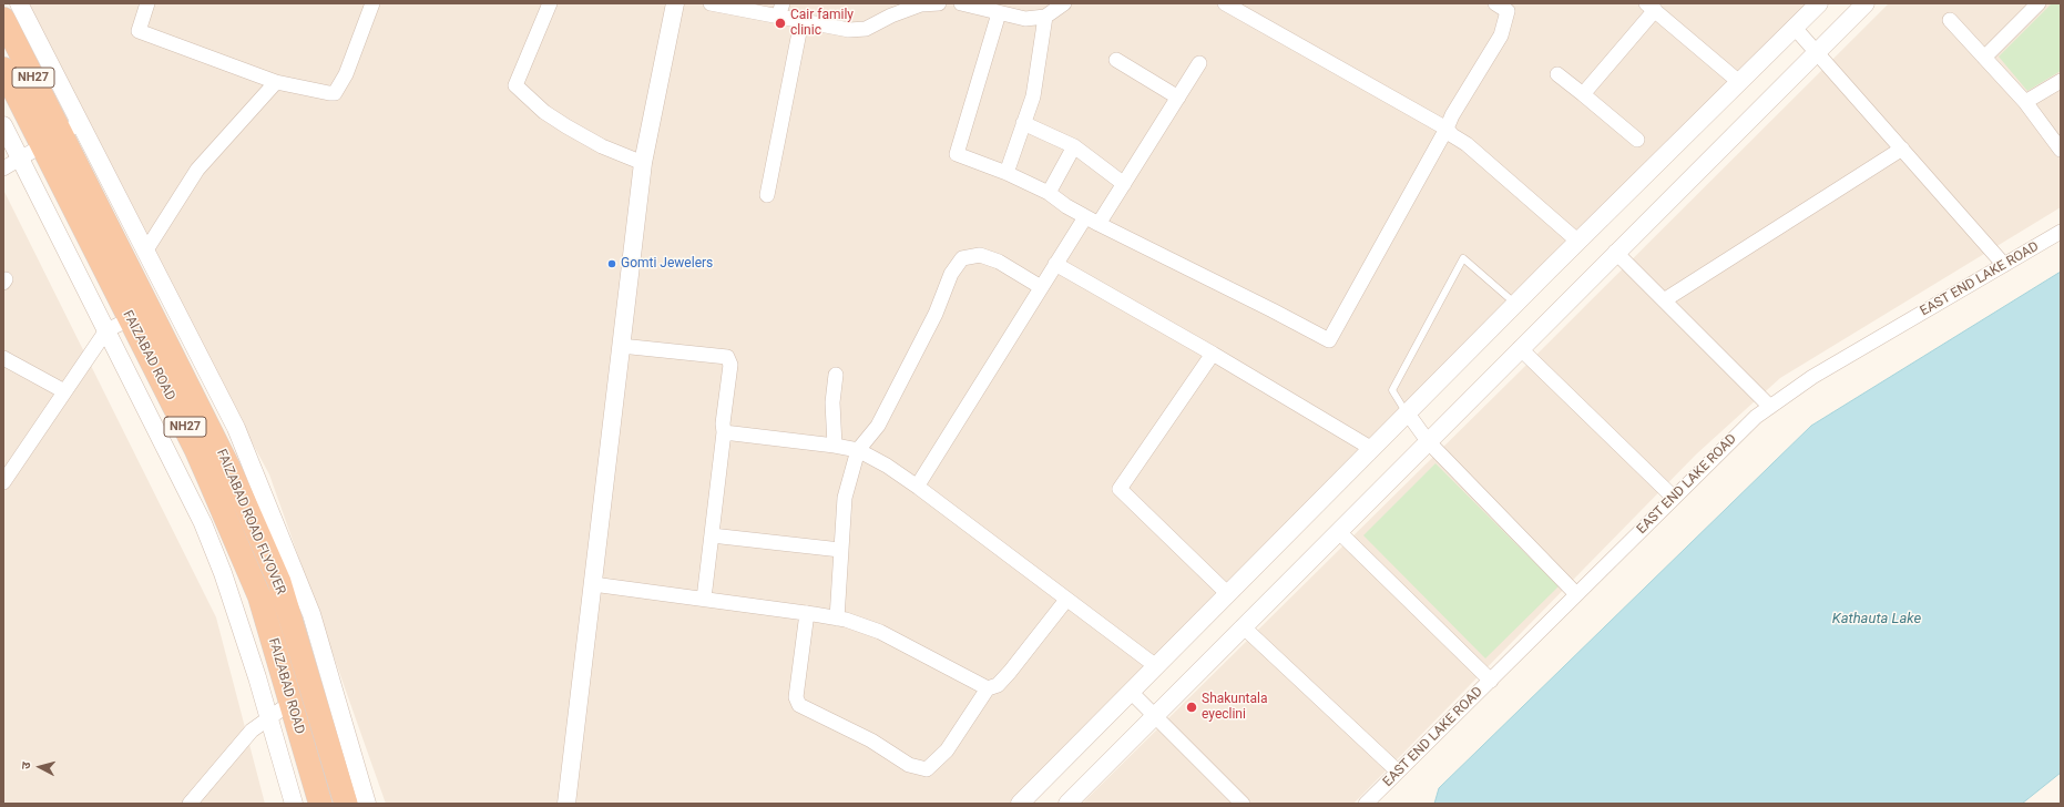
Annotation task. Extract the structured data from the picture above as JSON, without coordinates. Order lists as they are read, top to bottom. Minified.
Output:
{"streets":{"highway":["NH27","FAIZABAD ROAD","FAIZABAD ROAD FLYOVER"],"street":["EAST END LAKE ROAD"]},"crossings":[["FAIZABAD ROAD","FAIZABAD ROAD FLYOVER"]],"water":["Kathauta Lake"],"places":["Cair family clinic","Gomti Jewelers","Shakuntala eyeclini"],"north":"left"}
